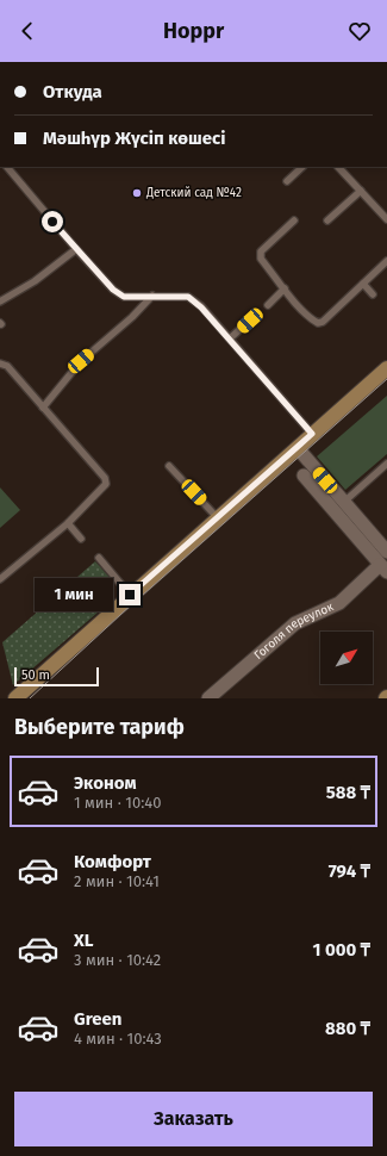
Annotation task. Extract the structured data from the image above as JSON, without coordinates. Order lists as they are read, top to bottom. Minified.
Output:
{"streets":{"street":["Гоголя переулок"]},"places":["Детский сад №42"],"scale_bar":"50 m","north":"top right","page":{"header":"Hoppr","banner":["Откуда","Мәшһүр Жүсіп көшесі"],"bubble":"1 мин","scale":"50 m","heading":"Выберите тариф","list":[{"name":"Эконом","note":"1 мин · 10:40","value":"588 ₸"},{"name":"Комфорт","note":"2 мин · 10:41","value":"794 ₸"},{"name":"XL","note":"3 мин · 10:42","value":"1 000 ₸"},{"name":"Green","note":"4 мин · 10:43","value":"880 ₸"}],"buttons":"Заказать"}}
